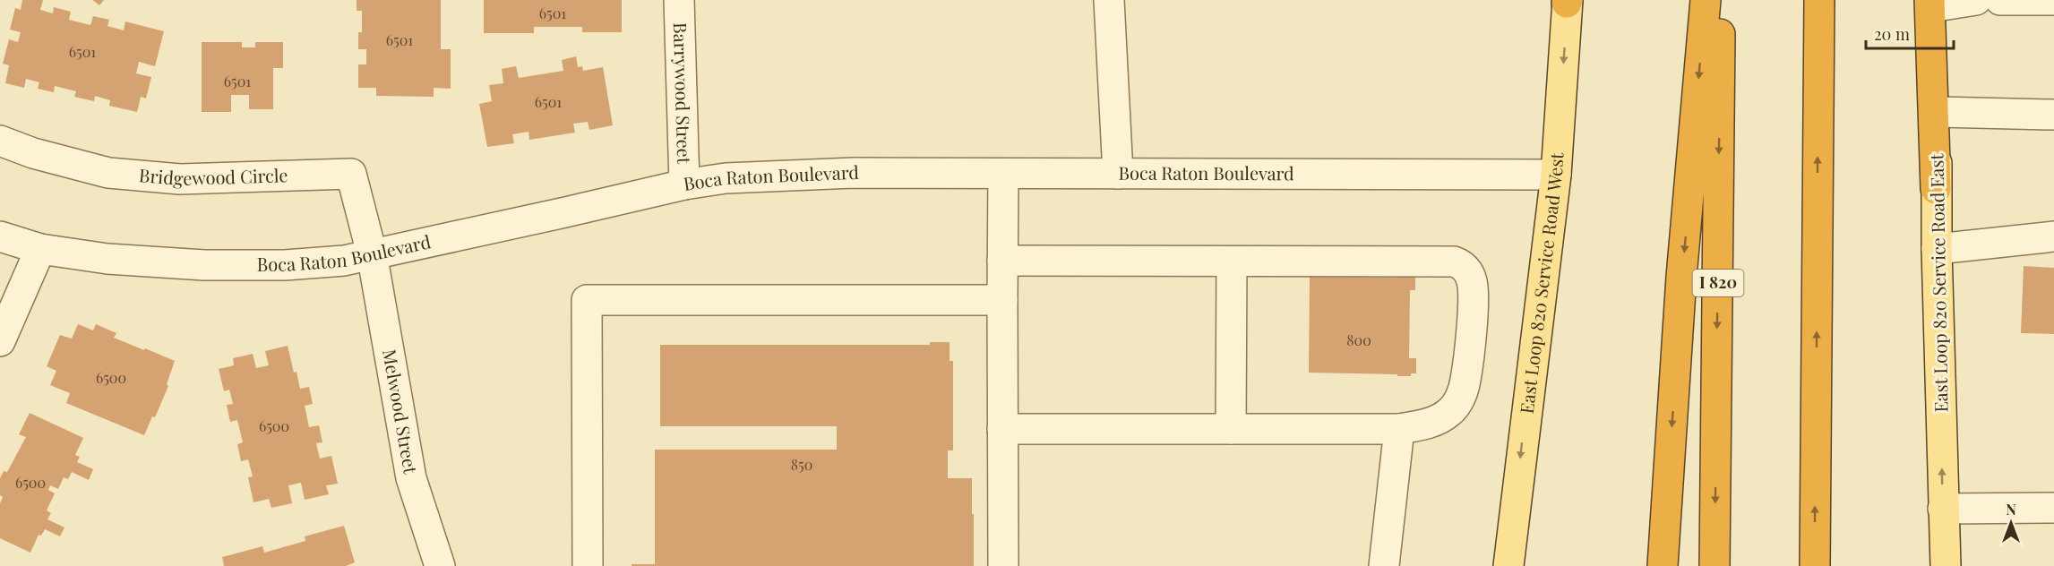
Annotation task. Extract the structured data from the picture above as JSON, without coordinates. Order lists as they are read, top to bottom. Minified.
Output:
{"streets":{"highway":["I 820"],"main road":["East Loop 820 Service Road West","East Loop 820 Service Road East"],"street":["Barrywood Street","Boca Raton Boulevard","Bridgewood Circle","Melwood Street"]},"crossings":[["Barrywood Street","Boca Raton Boulevard"],["Boca Raton Boulevard","Bridgewood Circle"],["Boca Raton Boulevard","East Loop 820 Service Road West"],["Boca Raton Boulevard","Melwood Street"],["Bridgewood Circle","Melwood Street"]],"one_way":["East Loop 820 Service Road West","East Loop 820 Service Road East"],"house_numbers":["6501","6501","6501","6501","6501","800","6500","6500","850","6500"],"scale_bar":"20 m","north":"top"}
